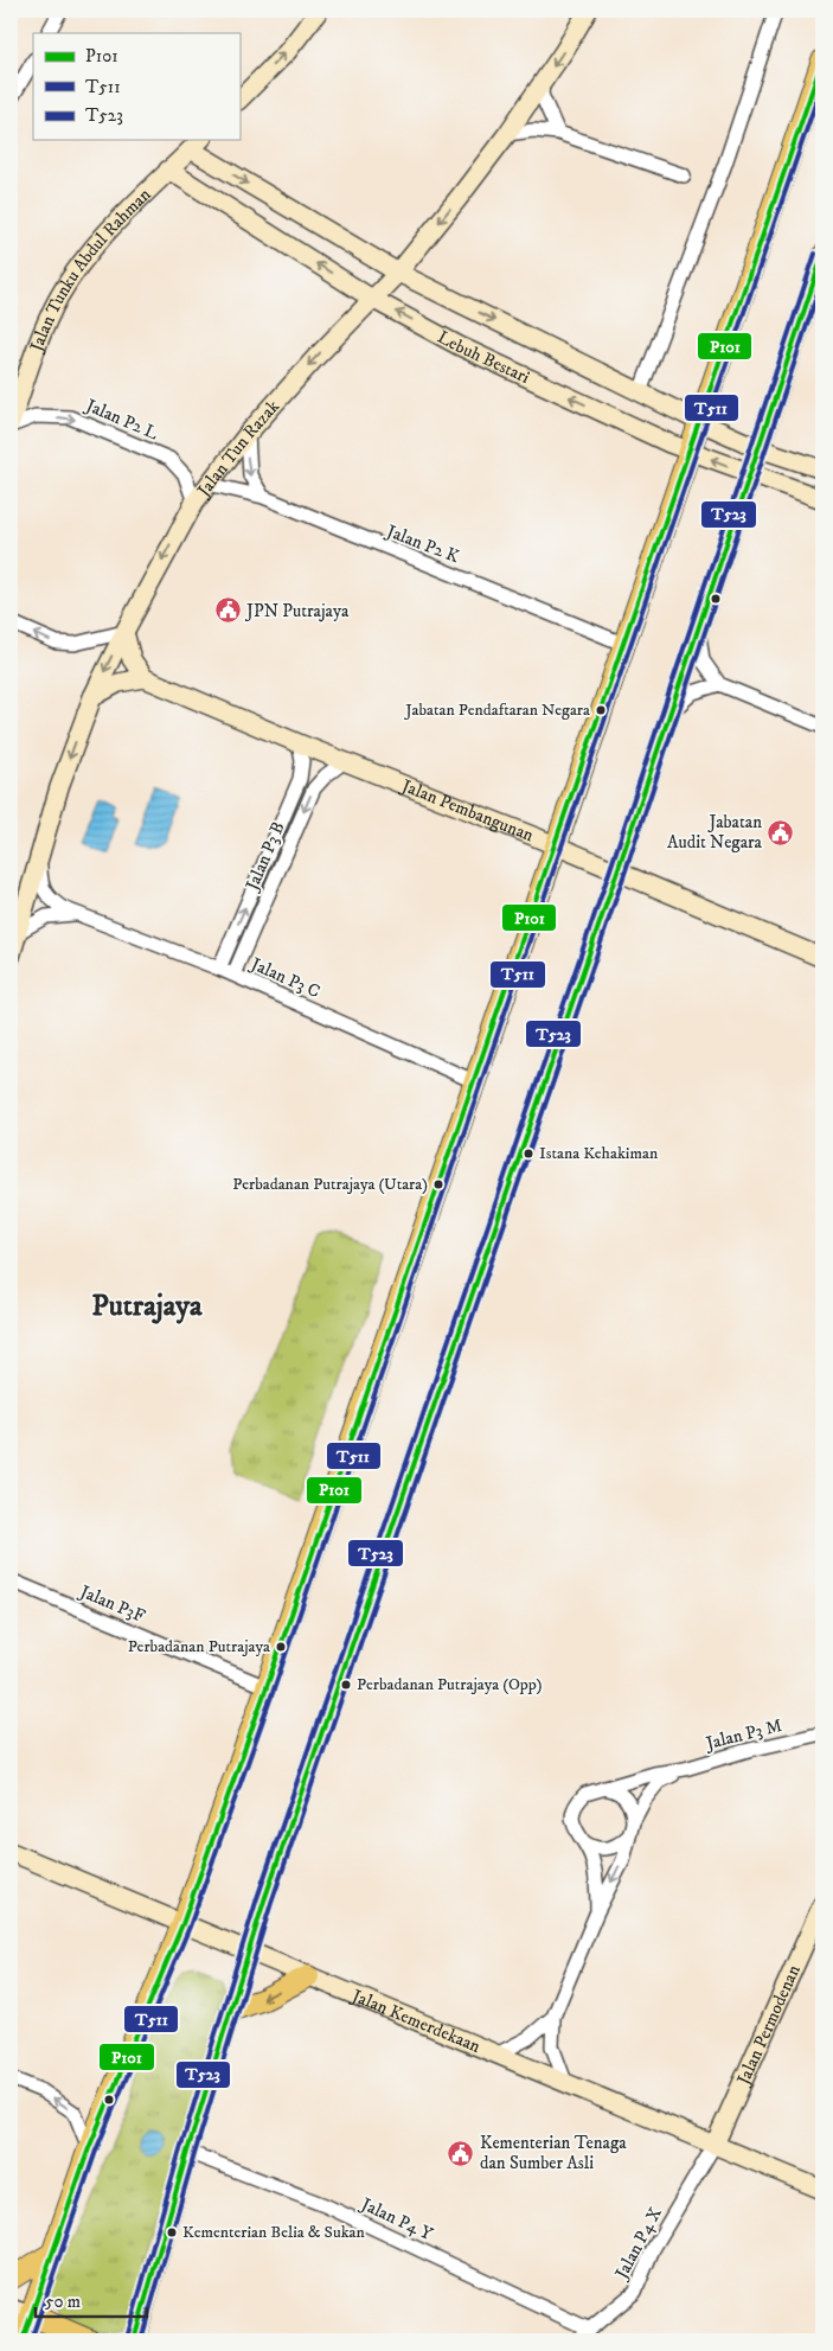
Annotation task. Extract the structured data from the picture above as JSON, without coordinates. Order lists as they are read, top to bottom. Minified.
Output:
{"streets":{"street":["Jalan Tunku Abdul Rahman","Lebuh Bestari","Jalan P2 L","Jalan Tun Razak","Jalan P2 K","Jalan Pembangunan","Jalan P3 B","Jalan P3 C","Jalan P3F","Jalan P3 M","Jalan Kemerdekaan","Jalan Permodenan","Jalan P4 Y","Jalan P4 X"]},"crossings":[["Jalan Tunku Abdul Rahman","Lebuh Bestari"],["Jalan Tunku Abdul Rahman","Jalan P2 L"],["Lebuh Bestari","Jalan Tun Razak"],["Jalan P2 L","Jalan Tun Razak"],["Jalan Tun Razak","Jalan P2 K"],["Jalan Tun Razak","Jalan P3 C"],["Jalan Pembangunan","Jalan P3 B"],["Jalan P3 B","Jalan P3 C"],["Jalan P3 M","Jalan Kemerdekaan"],["Jalan Kemerdekaan","Jalan Permodenan"],["Jalan Kemerdekaan","Jalan P4 X"],["Jalan Permodenan","Jalan P4 X"],["Jalan P4 Y","Jalan P4 X"]],"one_way":["Jalan P2 L","Jalan Tun Razak"],"districts":["Putrajaya"],"places":{"public building":["JPN Putrajaya","Jabatan Audit Negara","Kementerian Tenaga dan Sumber Asli"],"other":["Jabatan Pendaftaran Negara","Istana Kehakiman","Perbadanan Putrajaya (Utara)","Perbadanan Putrajaya","Perbadanan Putrajaya (Opp)","Kementerian Belia & Sukan"]},"lines":["transit line P101","transit line T511","transit line T523"],"legend":["P101","T511","T523"],"scale_bar":"50 m"}
